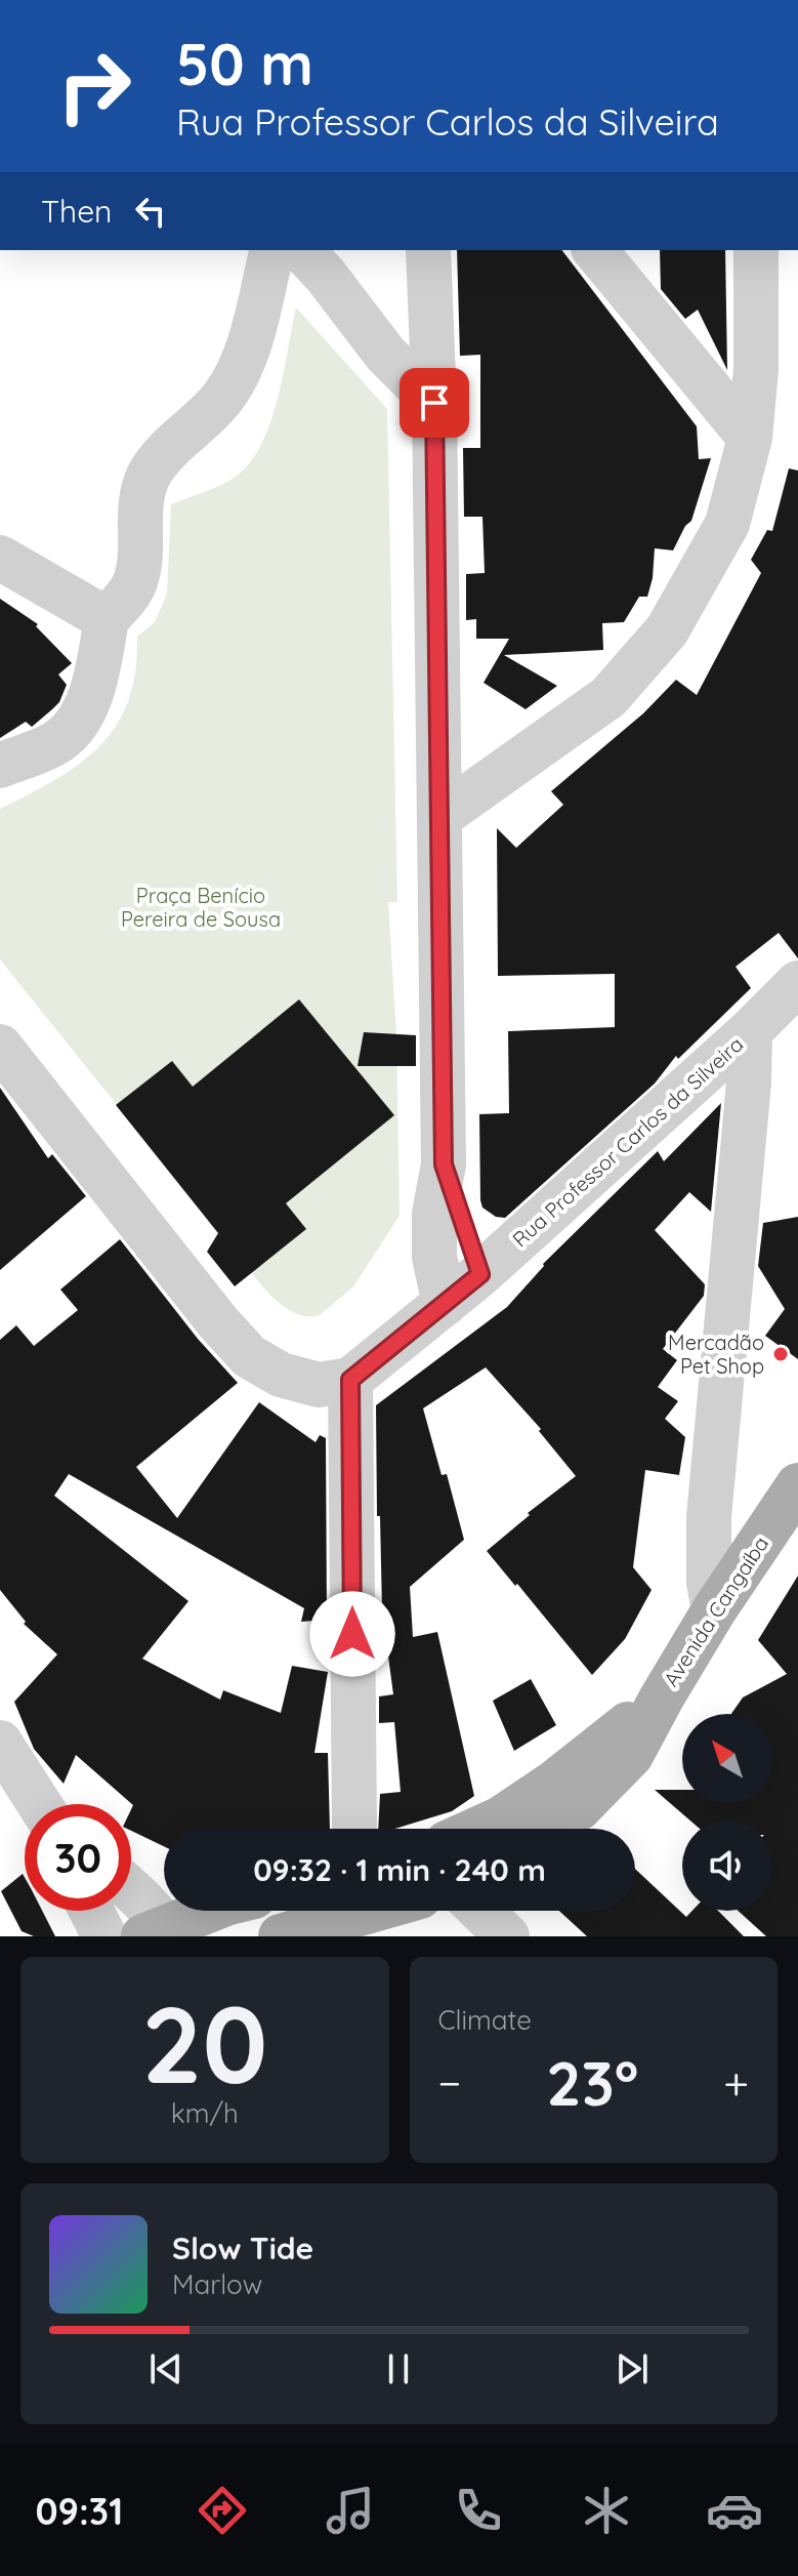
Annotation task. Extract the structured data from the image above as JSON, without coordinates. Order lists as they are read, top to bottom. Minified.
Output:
{"streets":{"main road":["Avenida Cangaíba"],"street":["Rua Professor Carlos da Silveira"]},"parks":["Praça Benício Pereira de Sousa"],"places":["Mercadão Pet Shop"],"north":"top left","page":{"turn":["50 m","Rua Professor Carlos da Silveira"],"then":"Then","limit":"30","trip":"09:32 · 1 min · 240 m","tile":[["20","km/h"],"Climate"],"heat":["−","23°","+"],"song":["Slow Tide","Marlow"],"tabs":"09:31"}}
